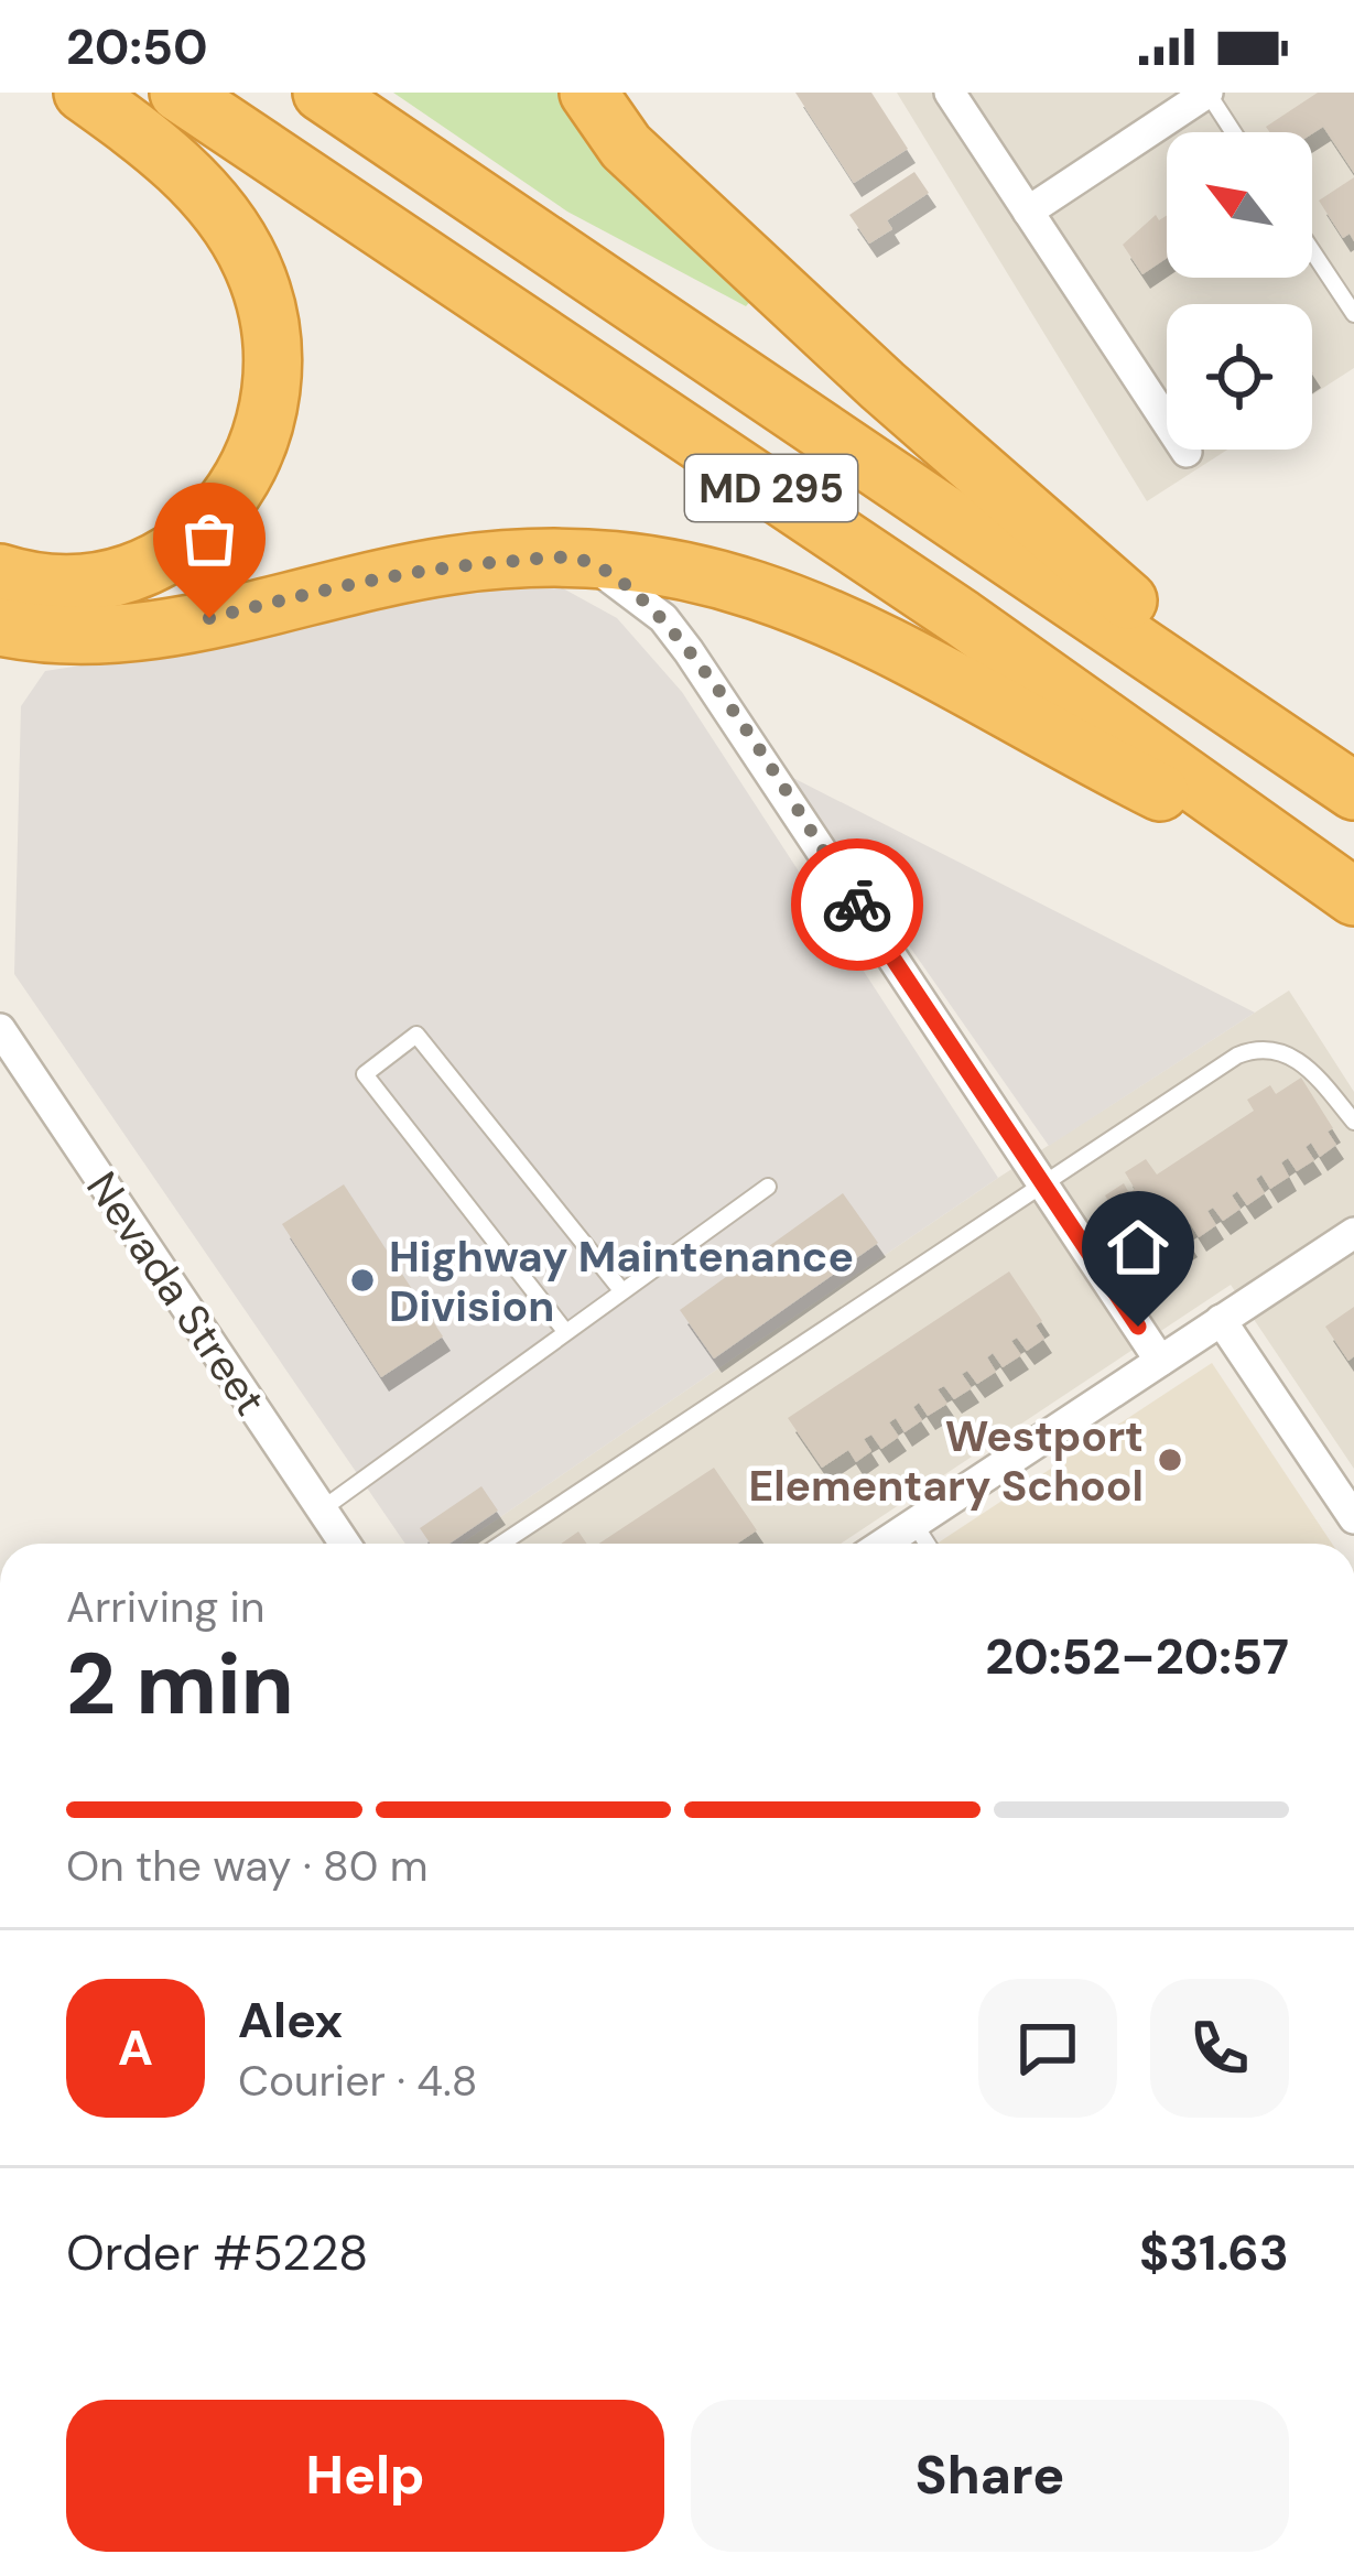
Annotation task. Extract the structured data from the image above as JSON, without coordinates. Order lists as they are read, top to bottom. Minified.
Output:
{"streets":{"highway":["MD 295"],"street":["Nevada Street"]},"places":["Highway Maintenance Division","Westport Elementary School"],"north":"top left","page":{"status":"20:50","heading":["2 min","Arriving in","20:52–20:57"],"panel":["Alex","Courier · 4.8","Order #5228","$31.63"],"bar":"On the way · 80 m","round":"A","buttons":["Help","Share"]}}
